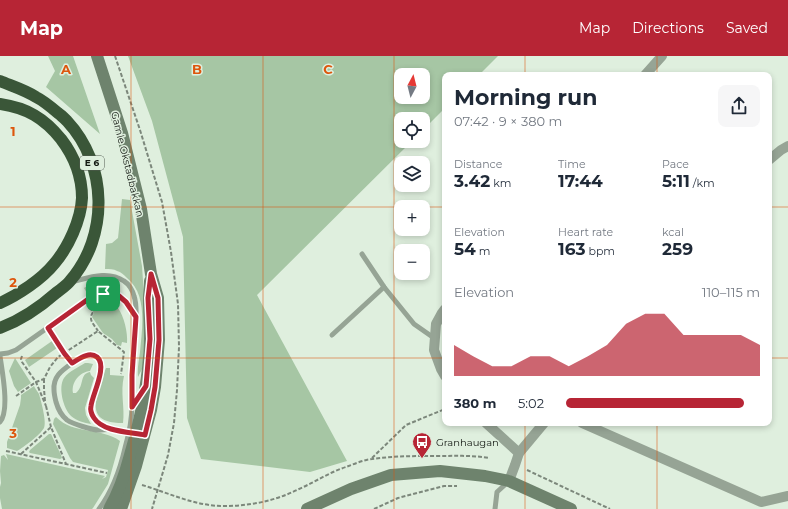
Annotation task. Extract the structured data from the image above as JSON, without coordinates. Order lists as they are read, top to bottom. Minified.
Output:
{"streets":{"highway":["E 6"],"main road":["Gamle Okstadbakkan"]},"places":{"bus stop":["Granhaugan"]},"north":"top","page":{"header":"Map","nav":["Map","Directions","Saved"],"map_buttons":["+","−"],"heading":["Morning run","07:42 · 9 × 380 m"],"stats":[["Distance","3.42 km"],["Time","17:44"],["Pace","5:11 /km"],["Elevation","54 m"],["Heart rate","163 bpm"],["kcal","259"]],"chart":["Elevation","110–115 m"],"list":[{"name":"380 m","note":"5:02"}]},"grid":{"columns":["A","B","C"],"rows":["1","2","3"]}}
